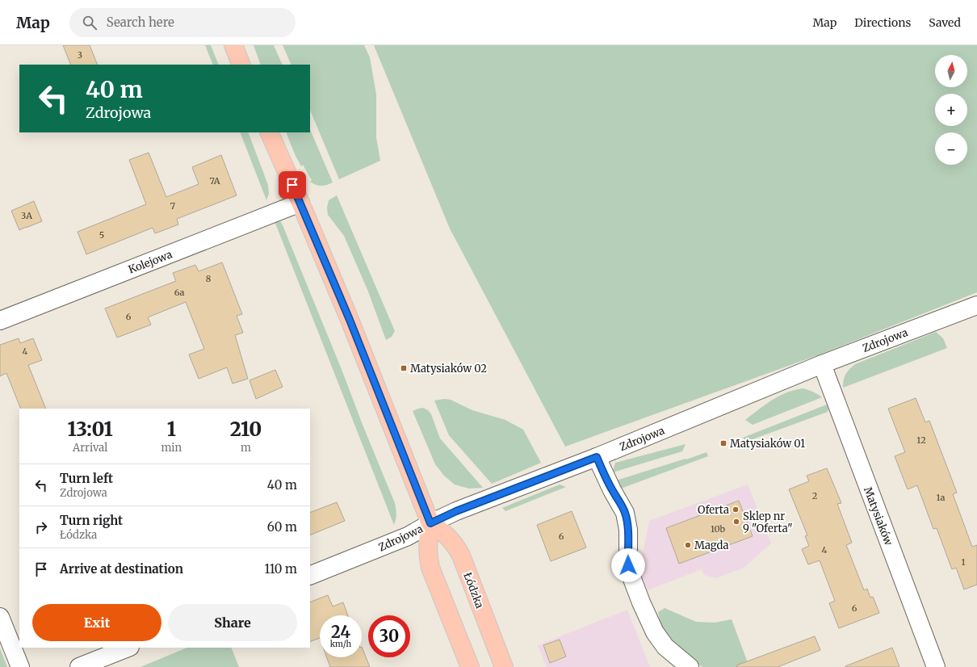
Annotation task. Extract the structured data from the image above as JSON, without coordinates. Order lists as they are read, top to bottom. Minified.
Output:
{"streets":{"main road":["Łódzka"],"street":["Kolejowa","Zdrojowa","Matysiaków"]},"crossings":[["Zdrojowa","Matysiaków"],["Zdrojowa","Łódzka"]],"places":{"transit":["Matysiaków 02","Matysiaków 01"],"other":["Oferta","Sklep nr 9 \"Oferta\"","Magda"]},"house_numbers":["3","7A","7","3A","5","8","6a","6","4","12","2","1a","10b","6","4","1","6"],"north":"top","page":{"header":"Map","search":"Search here","nav":["Map","Directions","Saved"],"map_buttons":["+","−"],"turn":["40 m","Zdrojowa"],"eta":["13:01","Arrival","1","min","210","m"],"list":[{"name":"Turn left","note":"Zdrojowa","value":"40 m"},{"name":"Turn right","note":"Łódzka","value":"60 m"},{"name":"Arrive at destination","value":"110 m"}],"buttons":["Exit","Share"],"speed":"24 km/h","limit":"30"}}
